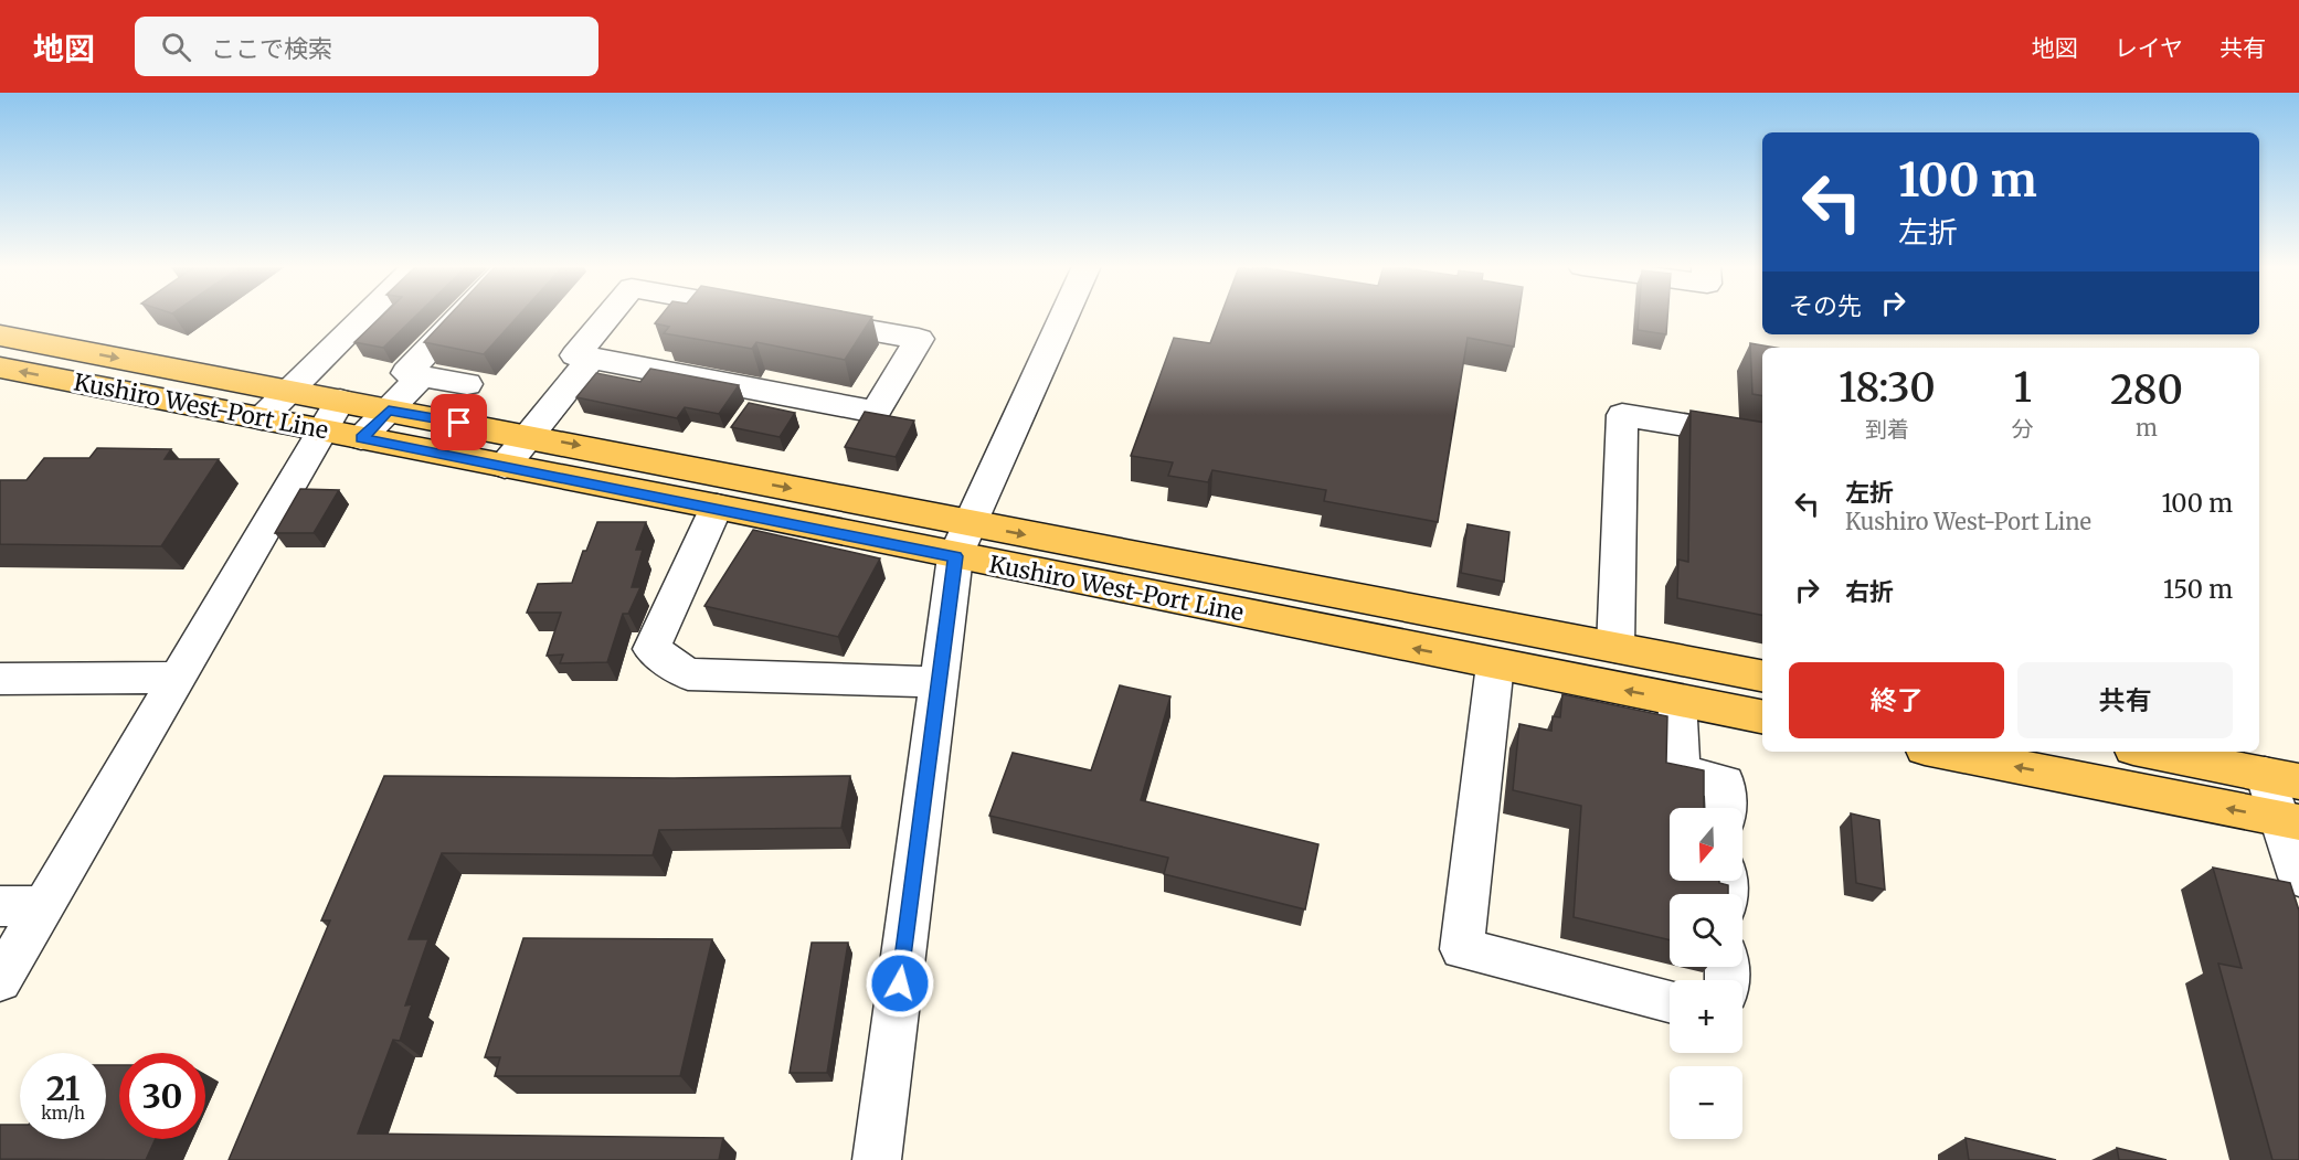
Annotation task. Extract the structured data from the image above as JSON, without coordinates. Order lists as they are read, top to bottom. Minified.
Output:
{"streets":{"main road":["Kushiro West-Port Line"]},"north":"bottom","page":{"header":"地図","search":"ここで検索","nav":["地図","レイヤ","共有"],"turn":["100 m","左折"],"then":"その先","eta":["18:30","到着","1","分","280","m"],"list":[{"name":"左折","note":"Kushiro West-Port Line","value":"100 m"},{"name":"右折","value":"150 m"}],"buttons":["終了","共有"],"map_buttons":["+","−"],"speed":"21 km/h","limit":"30"}}
